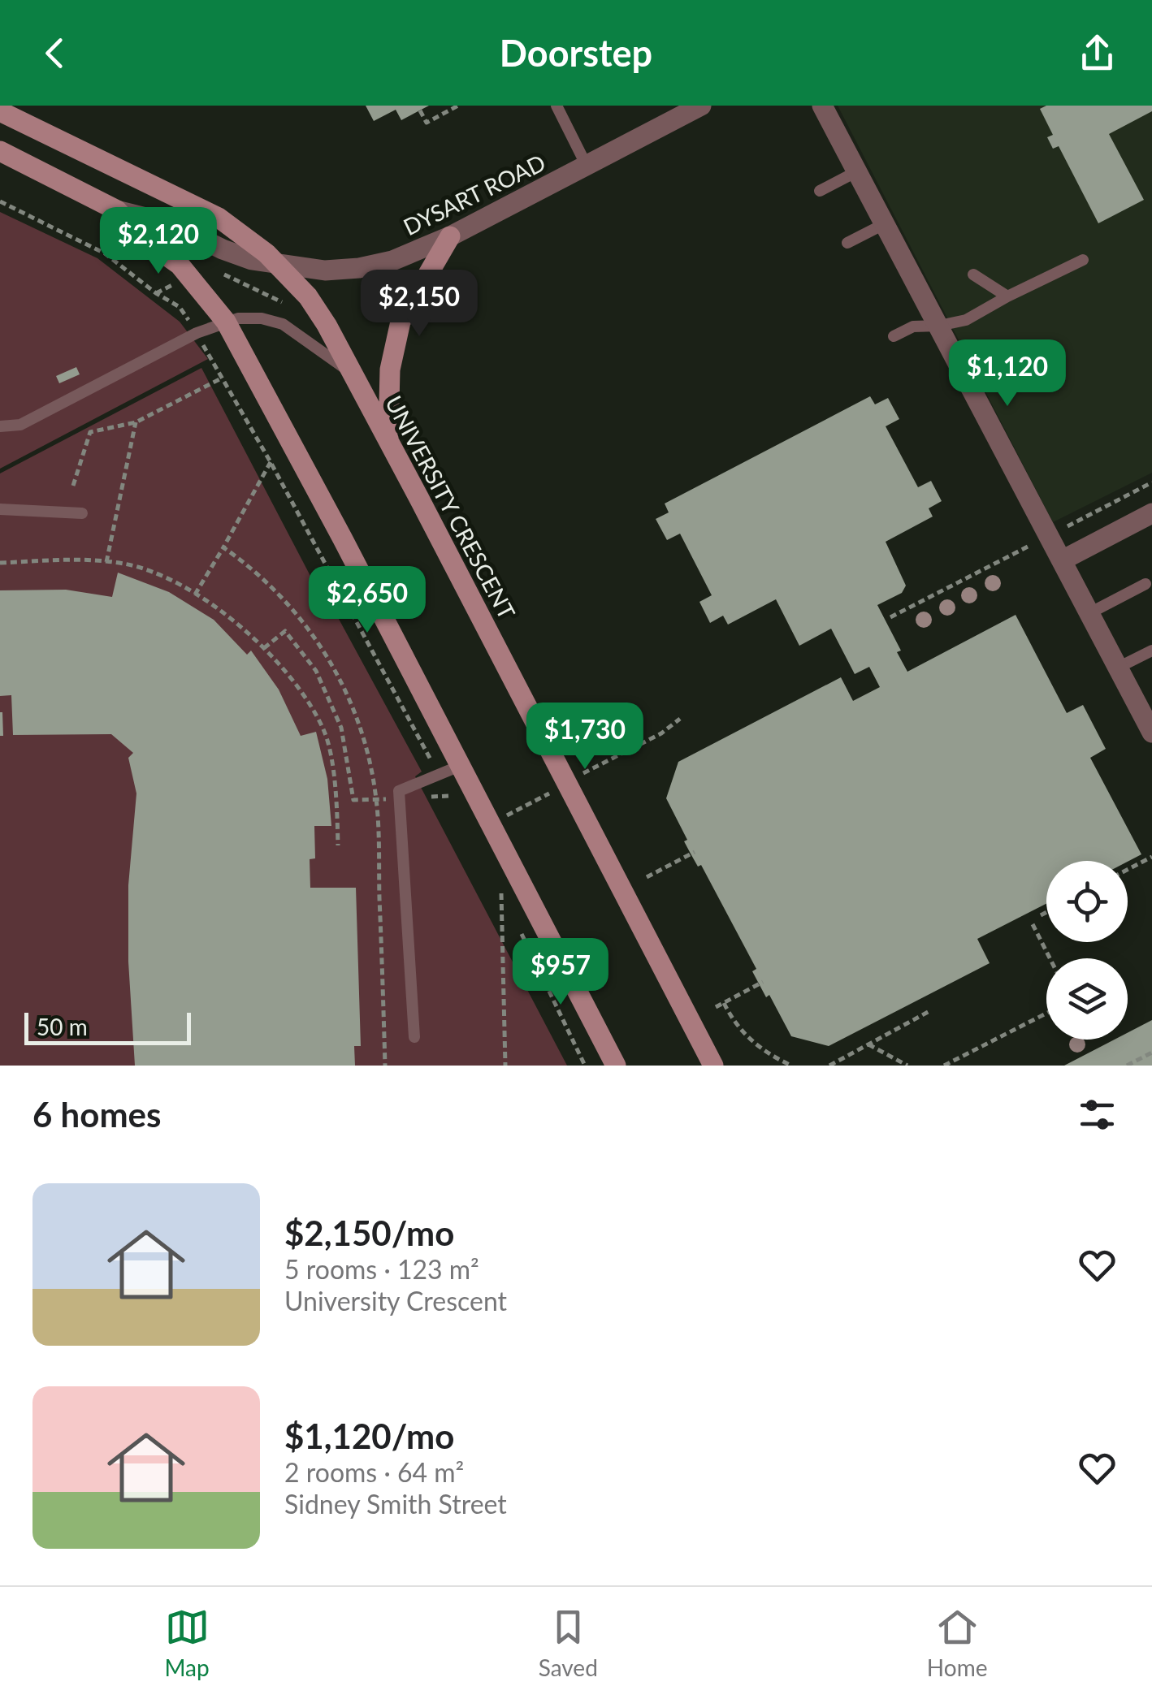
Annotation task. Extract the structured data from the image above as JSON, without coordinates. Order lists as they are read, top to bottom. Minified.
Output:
{"streets":{"main road":["UNIVERSITY CRESCENT"],"street":["DYSART ROAD"]},"crossings":[["DYSART ROAD","UNIVERSITY CRESCENT"]],"scale_bar":"50 m","page":{"header":"Doorstep","price":["$2,120","$2,150","$1,120","$2,650","$1,730","$957"],"scale":"50 m","heading":"6 homes","list":[{"name":"$2,150/mo","note":"5 rooms · 123 m² · University Crescent"},{"name":"$1,120/mo","note":"2 rooms · 64 m² · Sidney Smith Street"}],"tabs":["Map","Saved","Home"]}}
